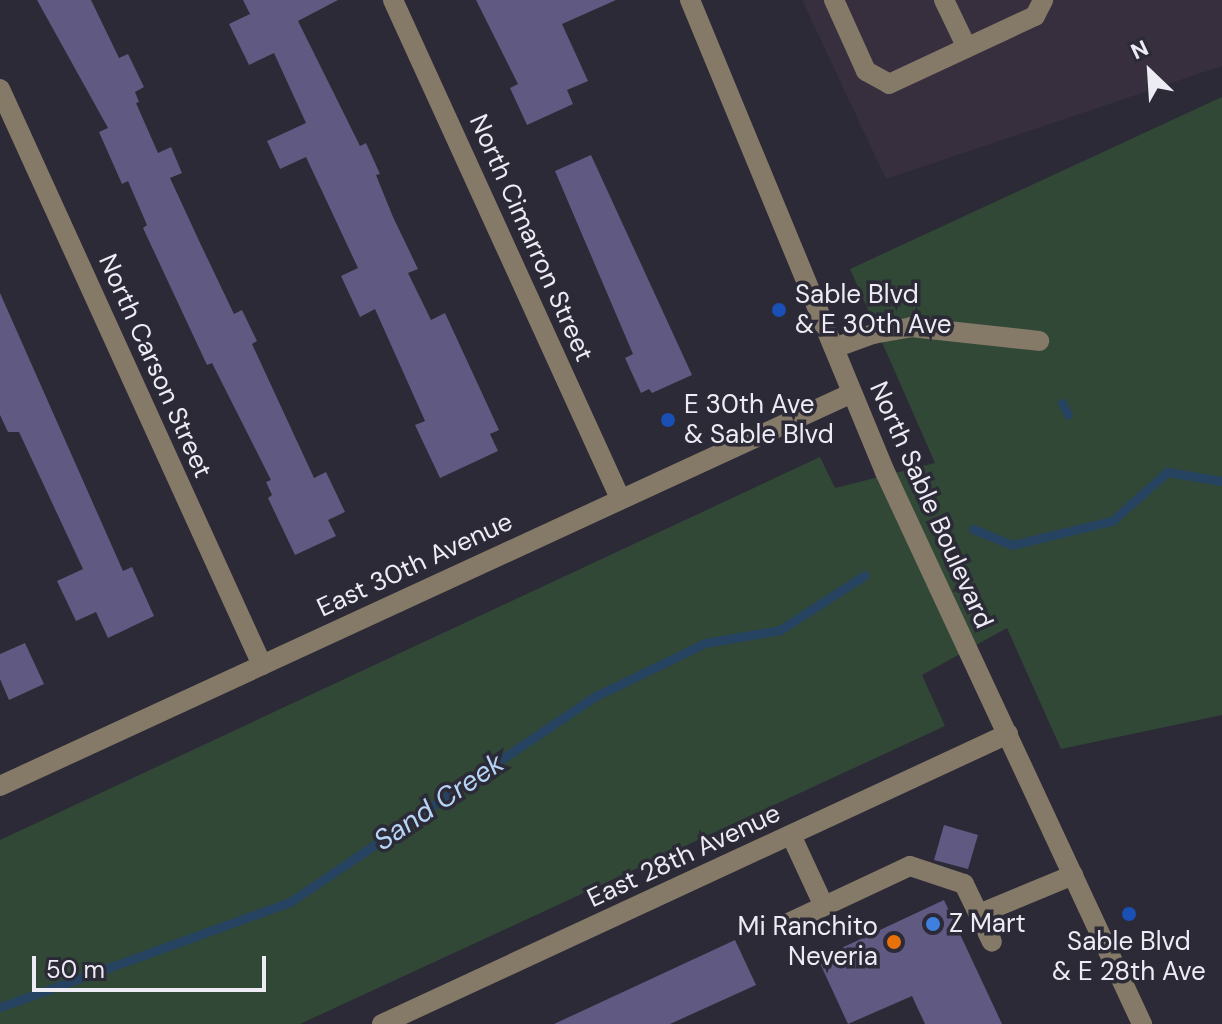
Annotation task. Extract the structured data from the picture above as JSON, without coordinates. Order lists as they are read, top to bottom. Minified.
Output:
{"streets":{"street":["North Cimarron Street","North Carson Street","North Sable Boulevard","East 30th Avenue","East 28th Avenue"]},"crossings":[["North Cimarron Street","East 30th Avenue"],["North Carson Street","East 30th Avenue"],["North Sable Boulevard","East 30th Avenue"],["North Sable Boulevard","East 28th Avenue"]],"water":["Sand Creek"],"places":["Sable Blvd & E 30th Ave","E 30th Ave & Sable Blvd","Sable Blvd & E 28th Ave","Z Mart","Mi Ranchito Neveria"],"scale_bar":"50 m","north":"top left"}
